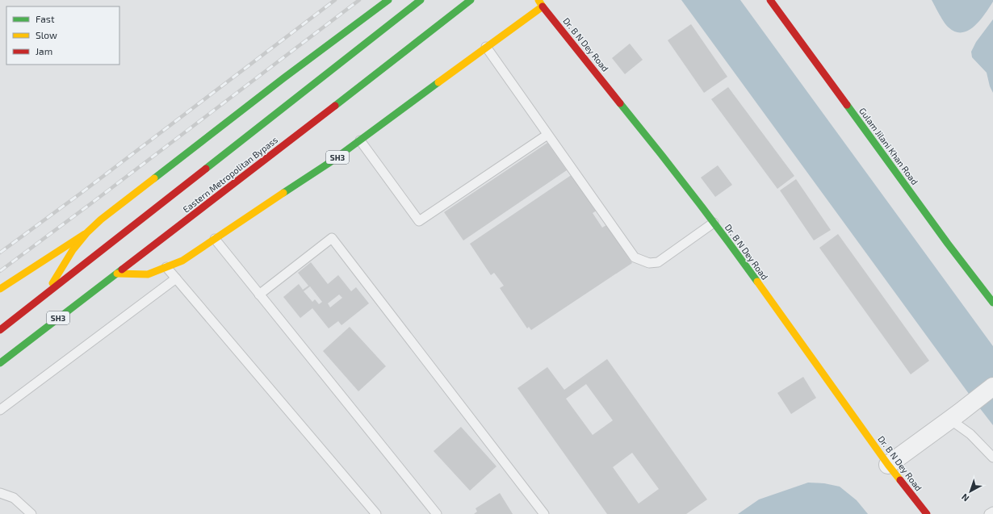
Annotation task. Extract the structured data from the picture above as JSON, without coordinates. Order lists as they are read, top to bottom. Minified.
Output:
{"streets":{"main road":["Dr. B N Dey Road","Gulam Jilani Khan Road","SH3","Eastern Metropolitan Bypass"]},"crossings":[["Dr. B N Dey Road","SH3"],["SH3","Eastern Metropolitan Bypass"]],"legend":["Fast","Slow","Jam"],"north":"bottom left"}
